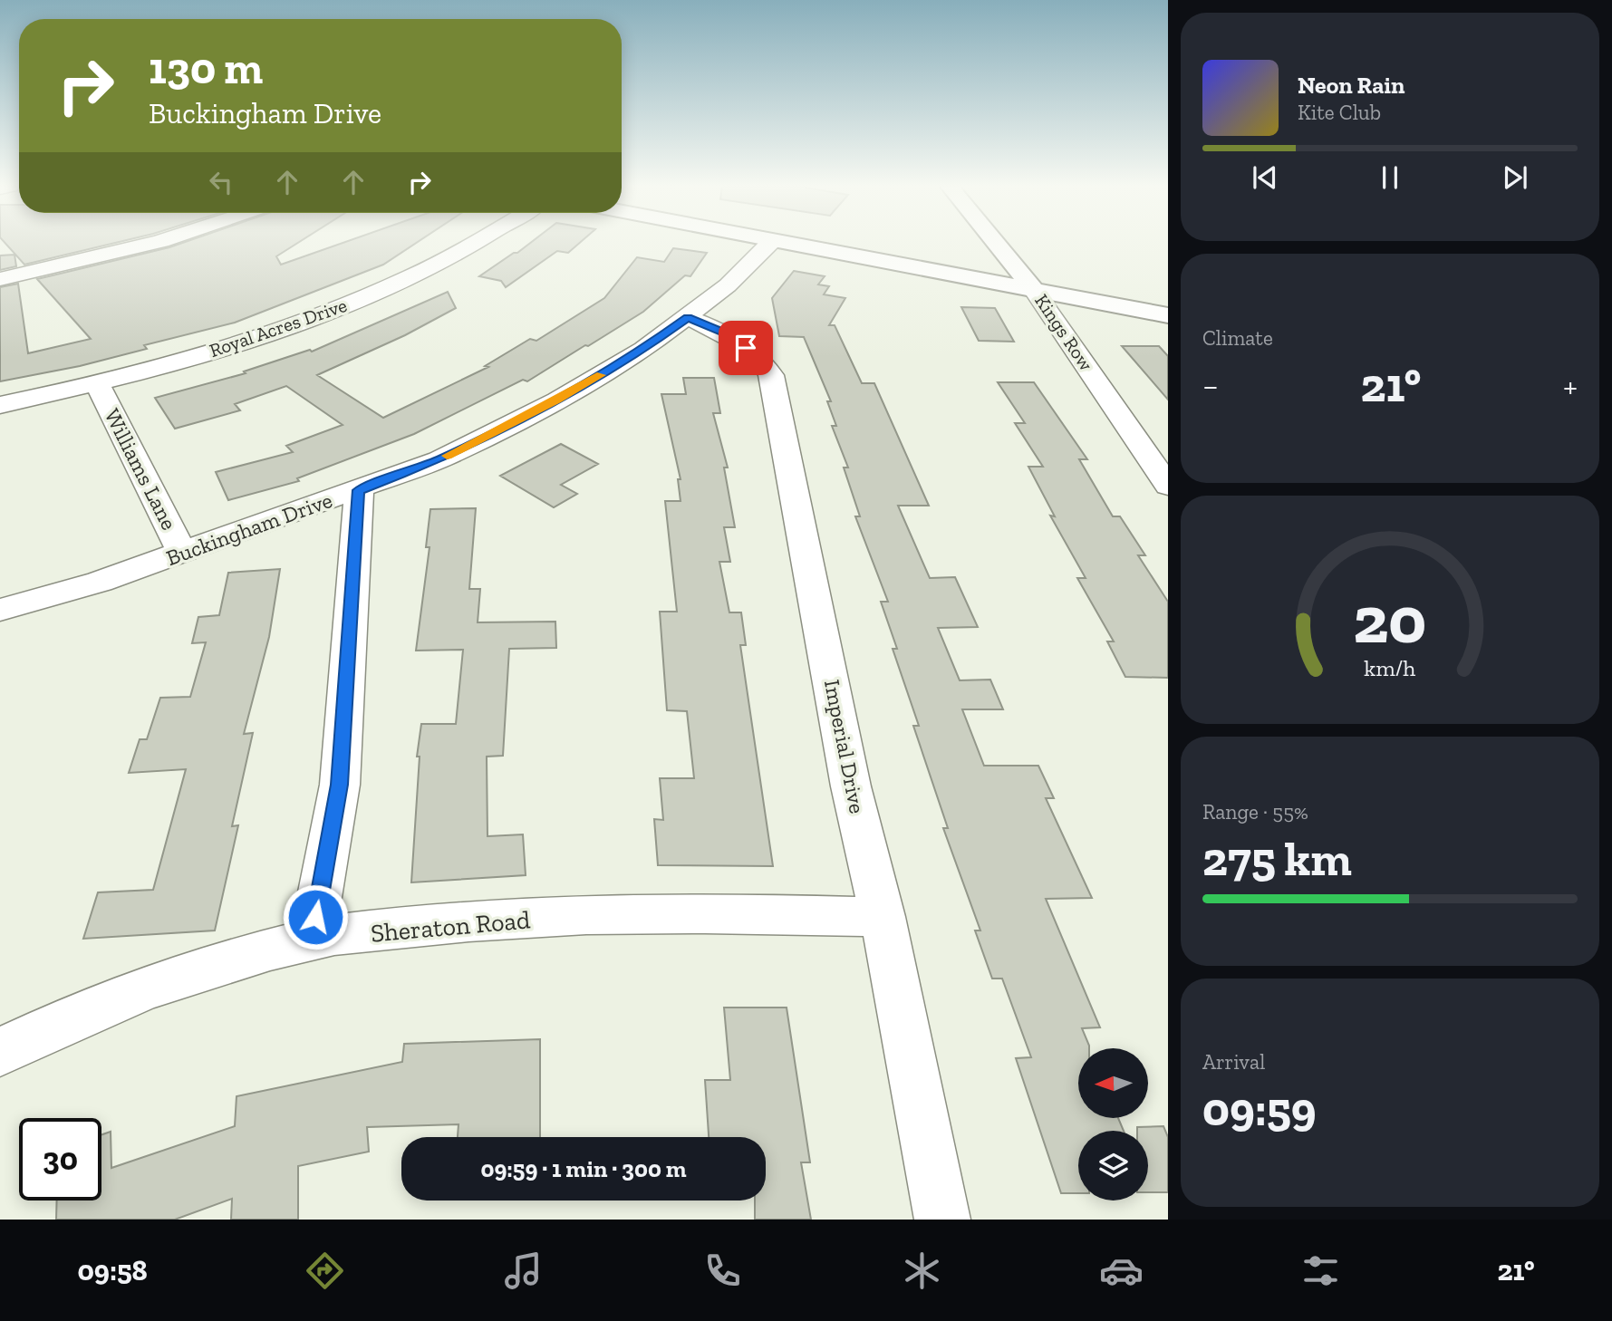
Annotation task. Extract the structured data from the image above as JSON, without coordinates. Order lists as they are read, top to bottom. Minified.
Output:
{"streets":{"main road":["Kings Row"],"street":["Royal Acres Drive","Williams Lane","Buckingham Drive","Imperial Drive","Sheraton Road"]},"crossings":[["Royal Acres Drive","Williams Lane"],["Williams Lane","Buckingham Drive"],["Buckingham Drive","Imperial Drive"],["Imperial Drive","Sheraton Road"]],"north":"left","page":{"turn":["130 m","Buckingham Drive"],"song":["Neon Rain","Kite Club"],"tile":["Climate",["Range · 55%","275 km"],["Arrival","09:59"]],"heat":["−","21°","+"],"limit":"30","trip":"09:59 · 1 min · 300 m","tabs":["09:58","21°"],"gauge":["20","km/h"]}}
